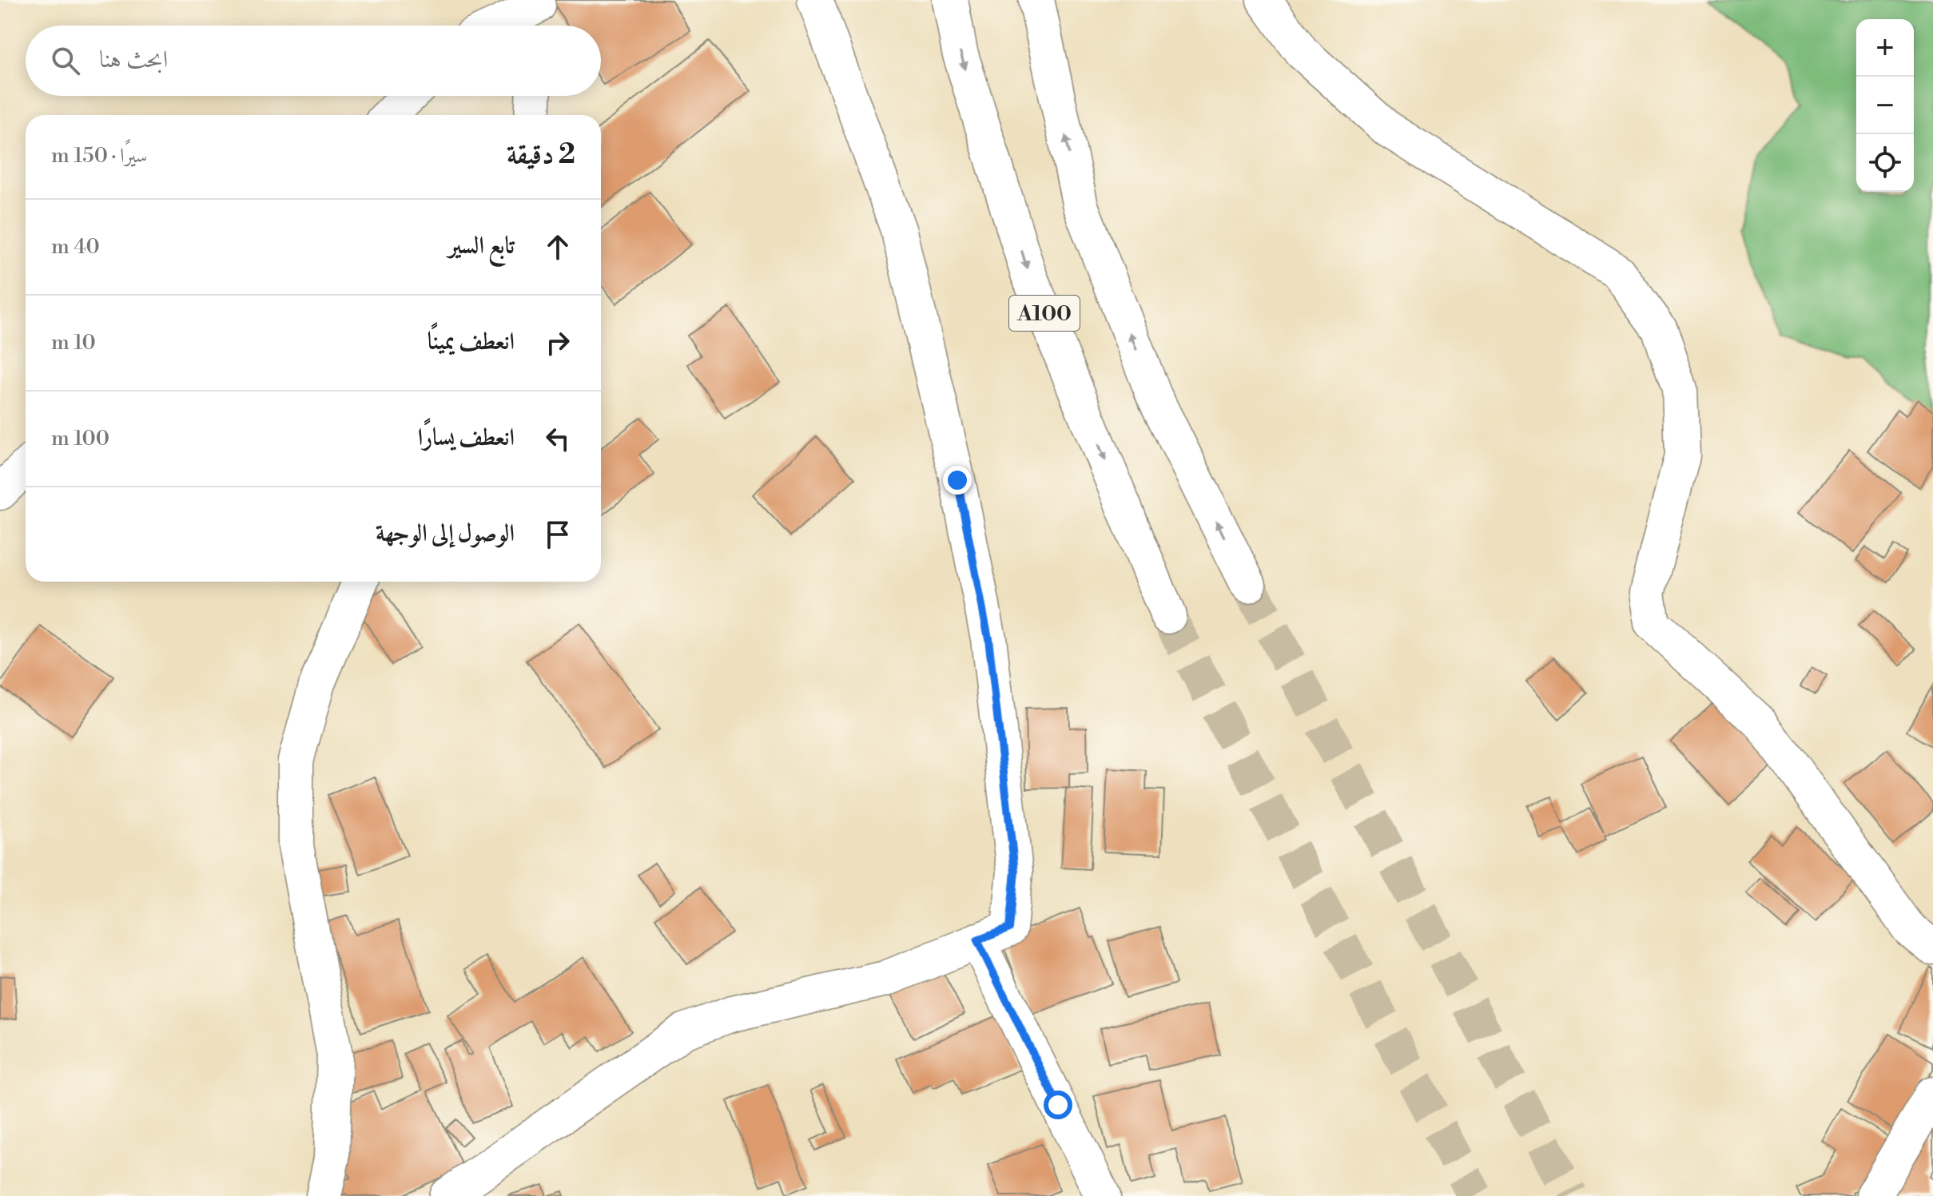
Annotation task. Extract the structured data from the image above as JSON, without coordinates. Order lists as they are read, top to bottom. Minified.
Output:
{"streets":{"main road":["A100"]},"page":{"map_buttons":["+","−"],"search":"ابحث هنا","heading":["2 دقيقة","سيرًا · 150 m"],"list":[["تابع السير","40 m"],["انعطف يمينًا","10 m"],["انعطف يسارًا","100 m"],"الوصول إلى الوجهة"]}}
